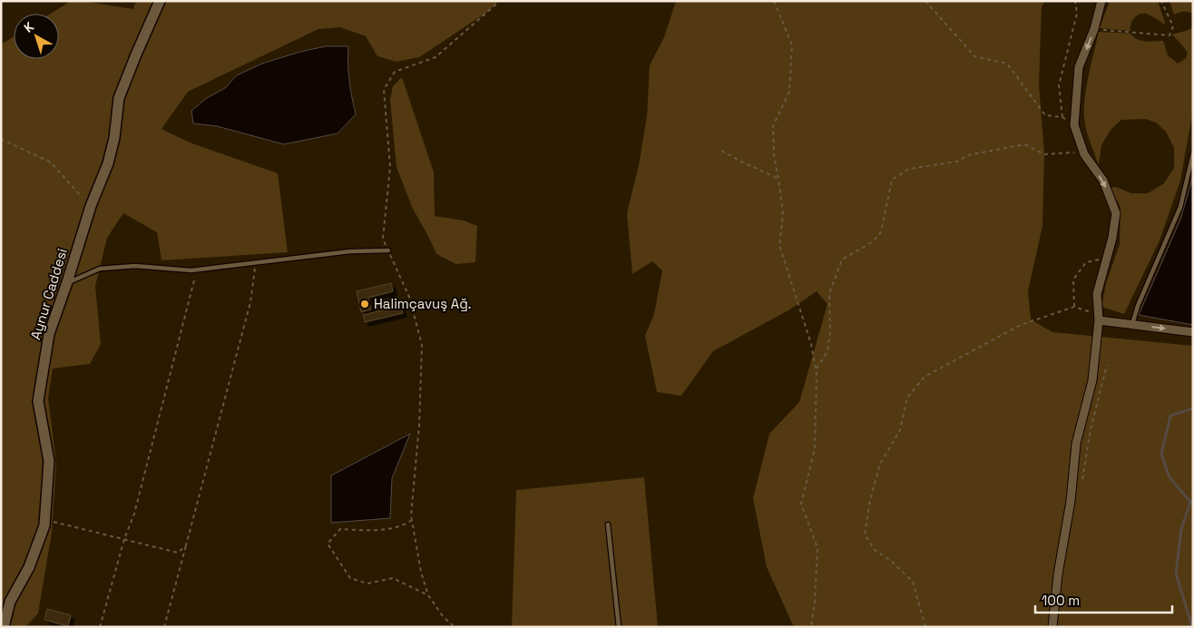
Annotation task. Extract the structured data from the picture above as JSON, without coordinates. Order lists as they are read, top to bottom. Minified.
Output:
{"streets":{"street":["Aynur Caddesi"]},"places":["Halimçavuş Ağ."],"scale_bar":"100 m","north":"top left"}
